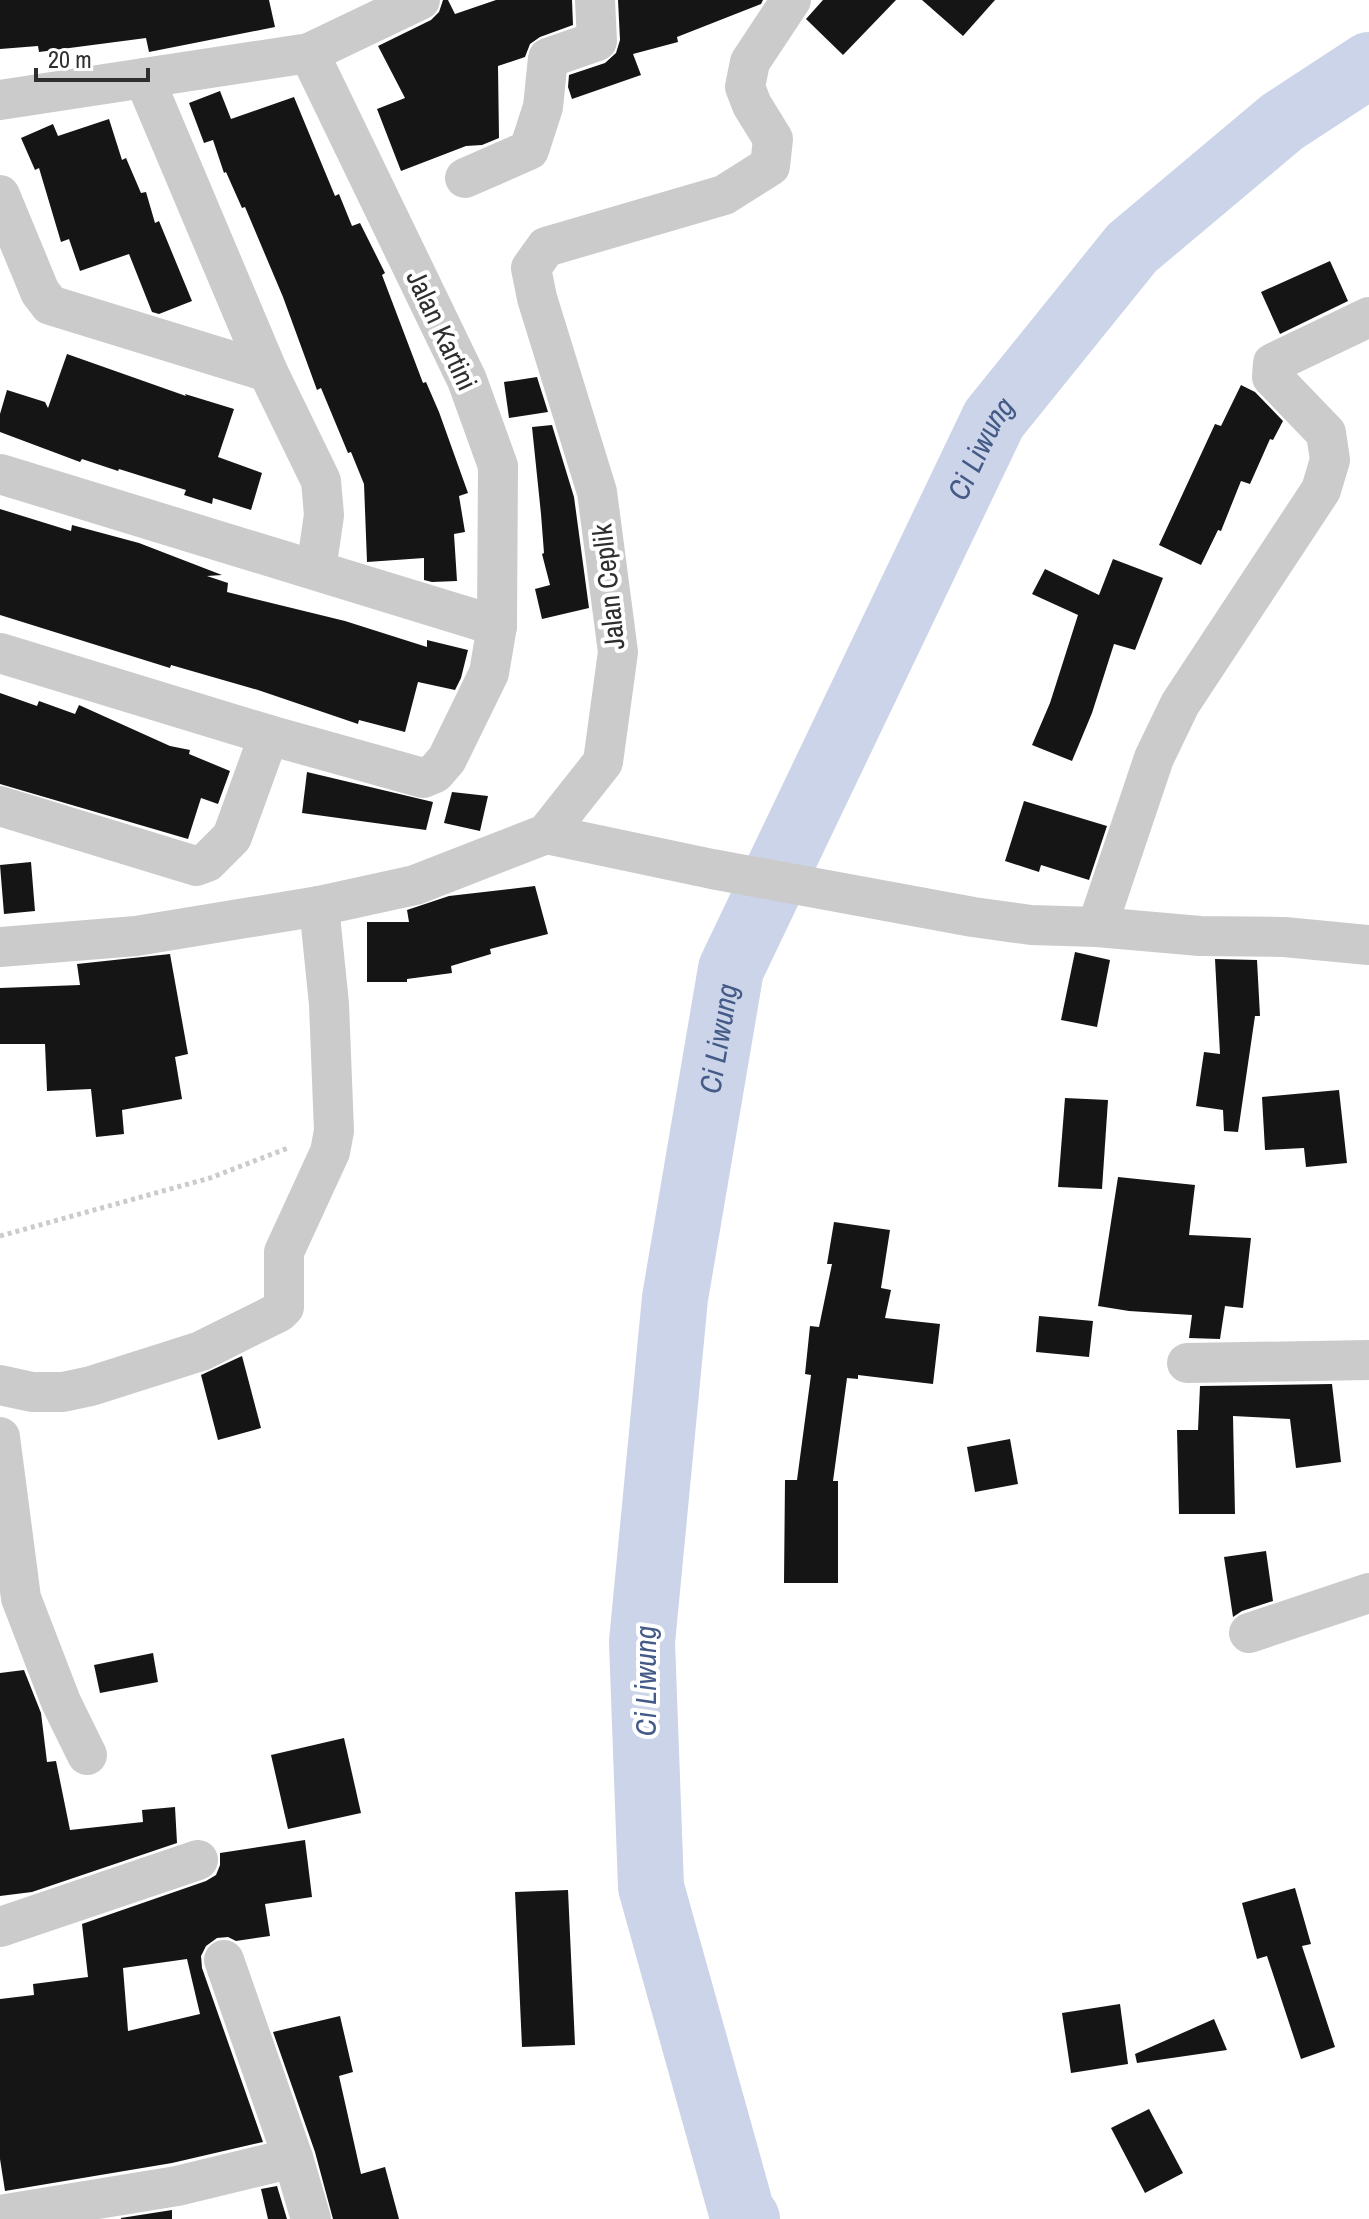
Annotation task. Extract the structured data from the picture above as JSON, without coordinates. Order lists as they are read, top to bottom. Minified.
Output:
{"streets":{"street":["Jalan Kartini","Jalan Ceplik"]},"water":["Ci Liwung"],"scale_bar":"20 m"}
